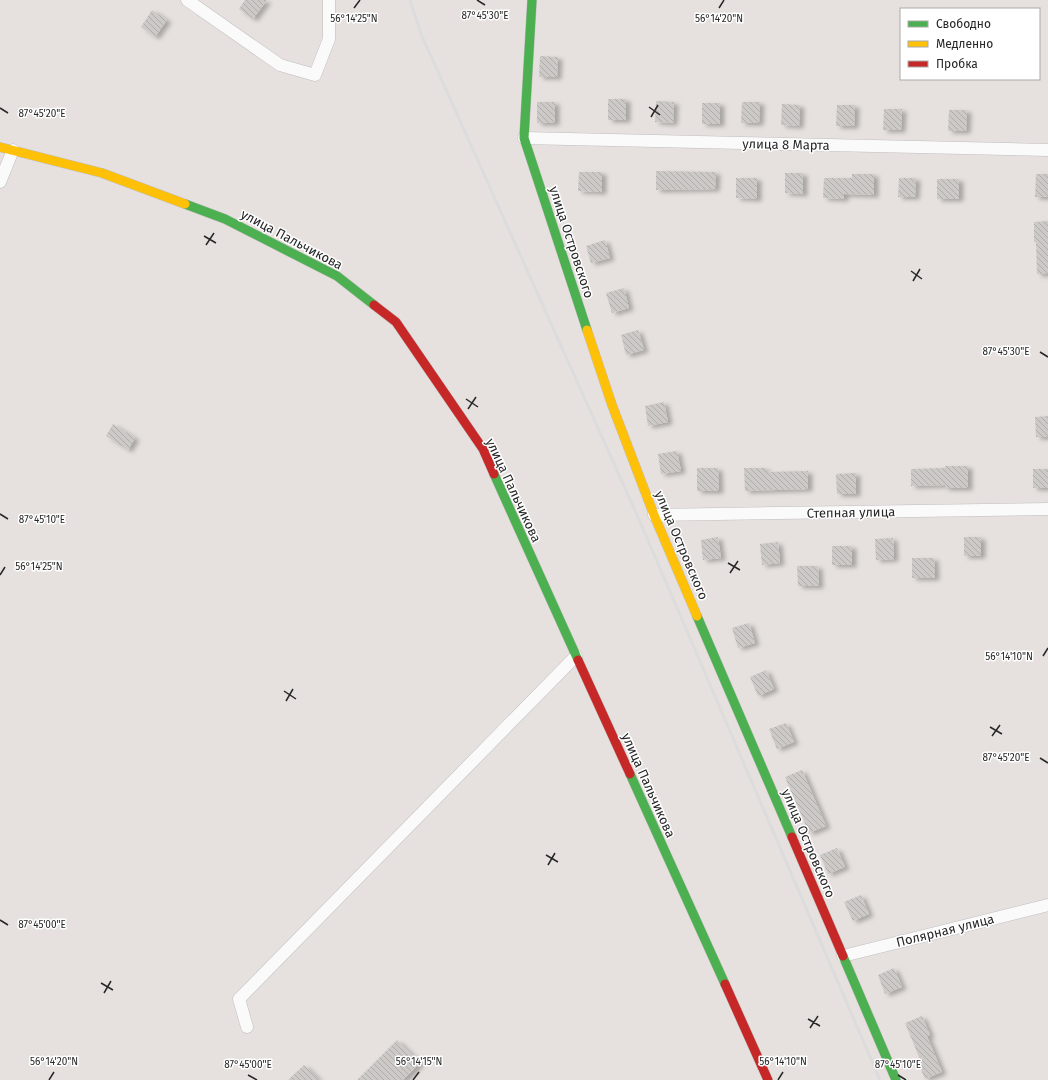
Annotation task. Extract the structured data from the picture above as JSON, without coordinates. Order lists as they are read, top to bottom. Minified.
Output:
{"streets":{"street":["улица 8 Марта","улица Пальчикова","улица Островского","Степная улица","Полярная улица"]},"crossings":[["улица 8 Марта","улица Островского"],["улица Островского","Степная улица"],["улица Островского","Полярная улица"]],"legend":["Свободно","Медленно","Пробка"],"coordinates":["87°45'30\"E","56°14'25\"N","56°14'20\"N","87°45'20\"E","87°45'10\"E","56°14'10\"N","87°45'00\"E","56°14'15\"N"]}
